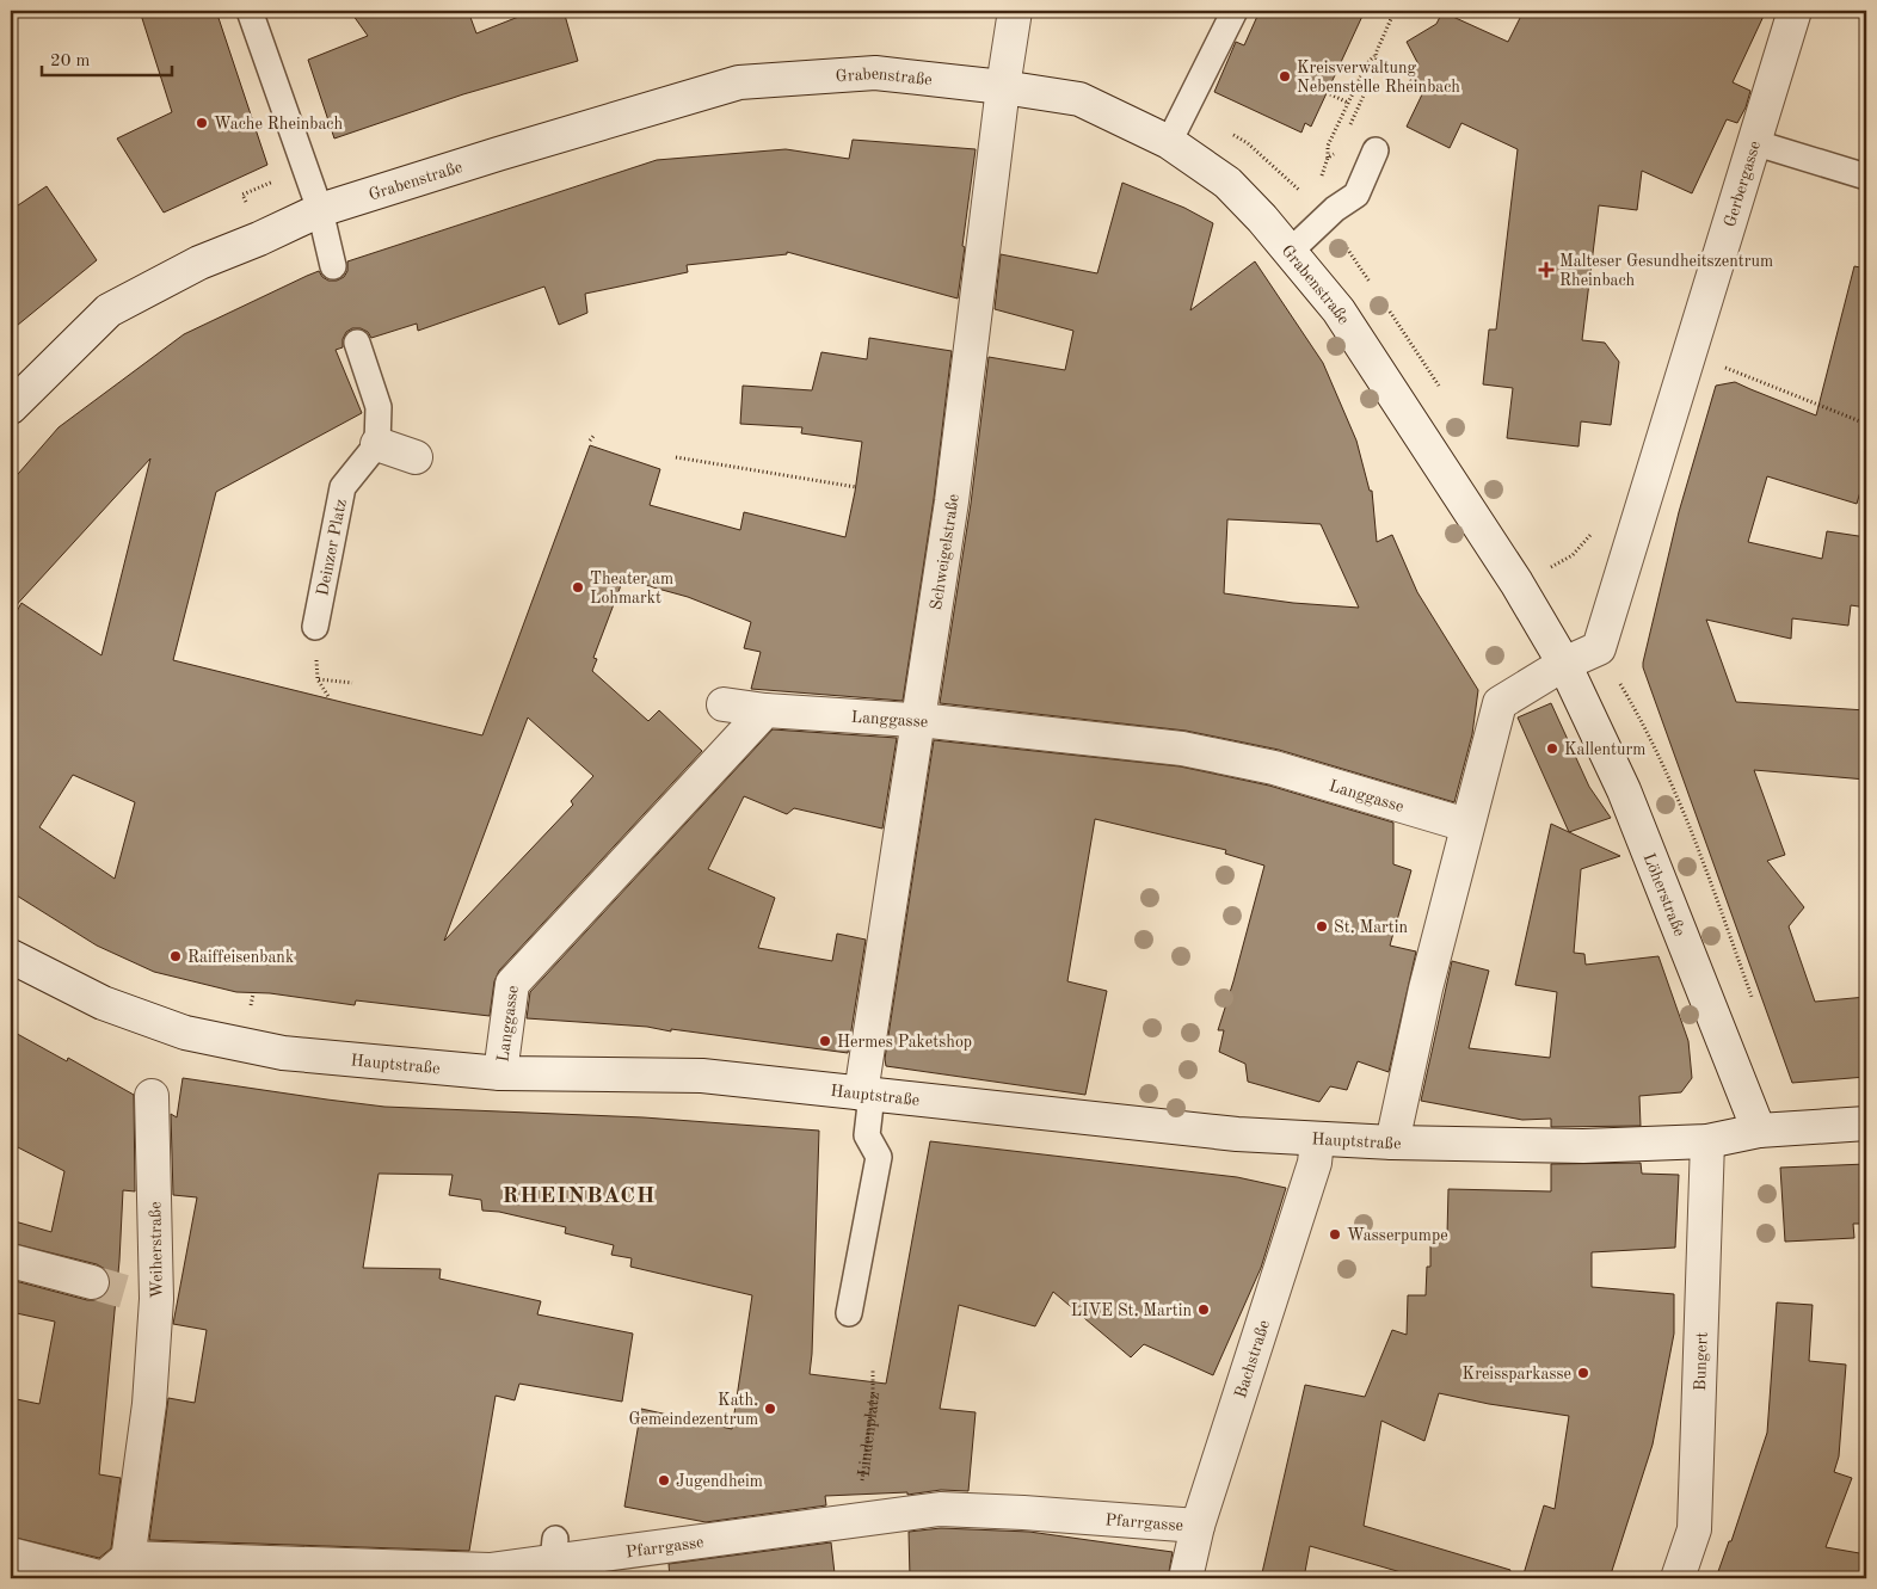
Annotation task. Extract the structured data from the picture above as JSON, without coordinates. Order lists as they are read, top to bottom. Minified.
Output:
{"streets":{"street":["Grabenstraße","Gerbergasse","Schweigelstraße","Langgasse","Löherstraße","Hauptstraße","Weiherstraße","Bachstraße","Bungert","Pfarrgasse"],"lane":["Deinzer Platz"],"path":["Lindenplatz"]},"crossings":[["Grabenstraße","Gerbergasse"],["Grabenstraße","Schweigelstraße"],["Grabenstraße","Löherstraße"],["Gerbergasse","Löherstraße"],["Schweigelstraße","Langgasse"],["Schweigelstraße","Hauptstraße"],["Langgasse","Hauptstraße"],["Löherstraße","Hauptstraße"],["Hauptstraße","Bachstraße"],["Hauptstraße","Bungert"],["Weiherstraße","Pfarrgasse"],["Bachstraße","Pfarrgasse"]],"districts":["RHEINBACH"],"places":{"other":["Kreisverwaltung Nebenstelle Rheinbach","Wache Rheinbach","Theater am Lohmarkt","Kallenturm","St. Martin","Raiffeisenbank","Hermes Paketshop","Wasserpumpe","LIVE St. Martin","Kreissparkasse","Kath. Gemeindezentrum","Jugendheim"],"health":["Malteser Gesundheitszentrum Rheinbach"]},"scale_bar":"20 m"}
